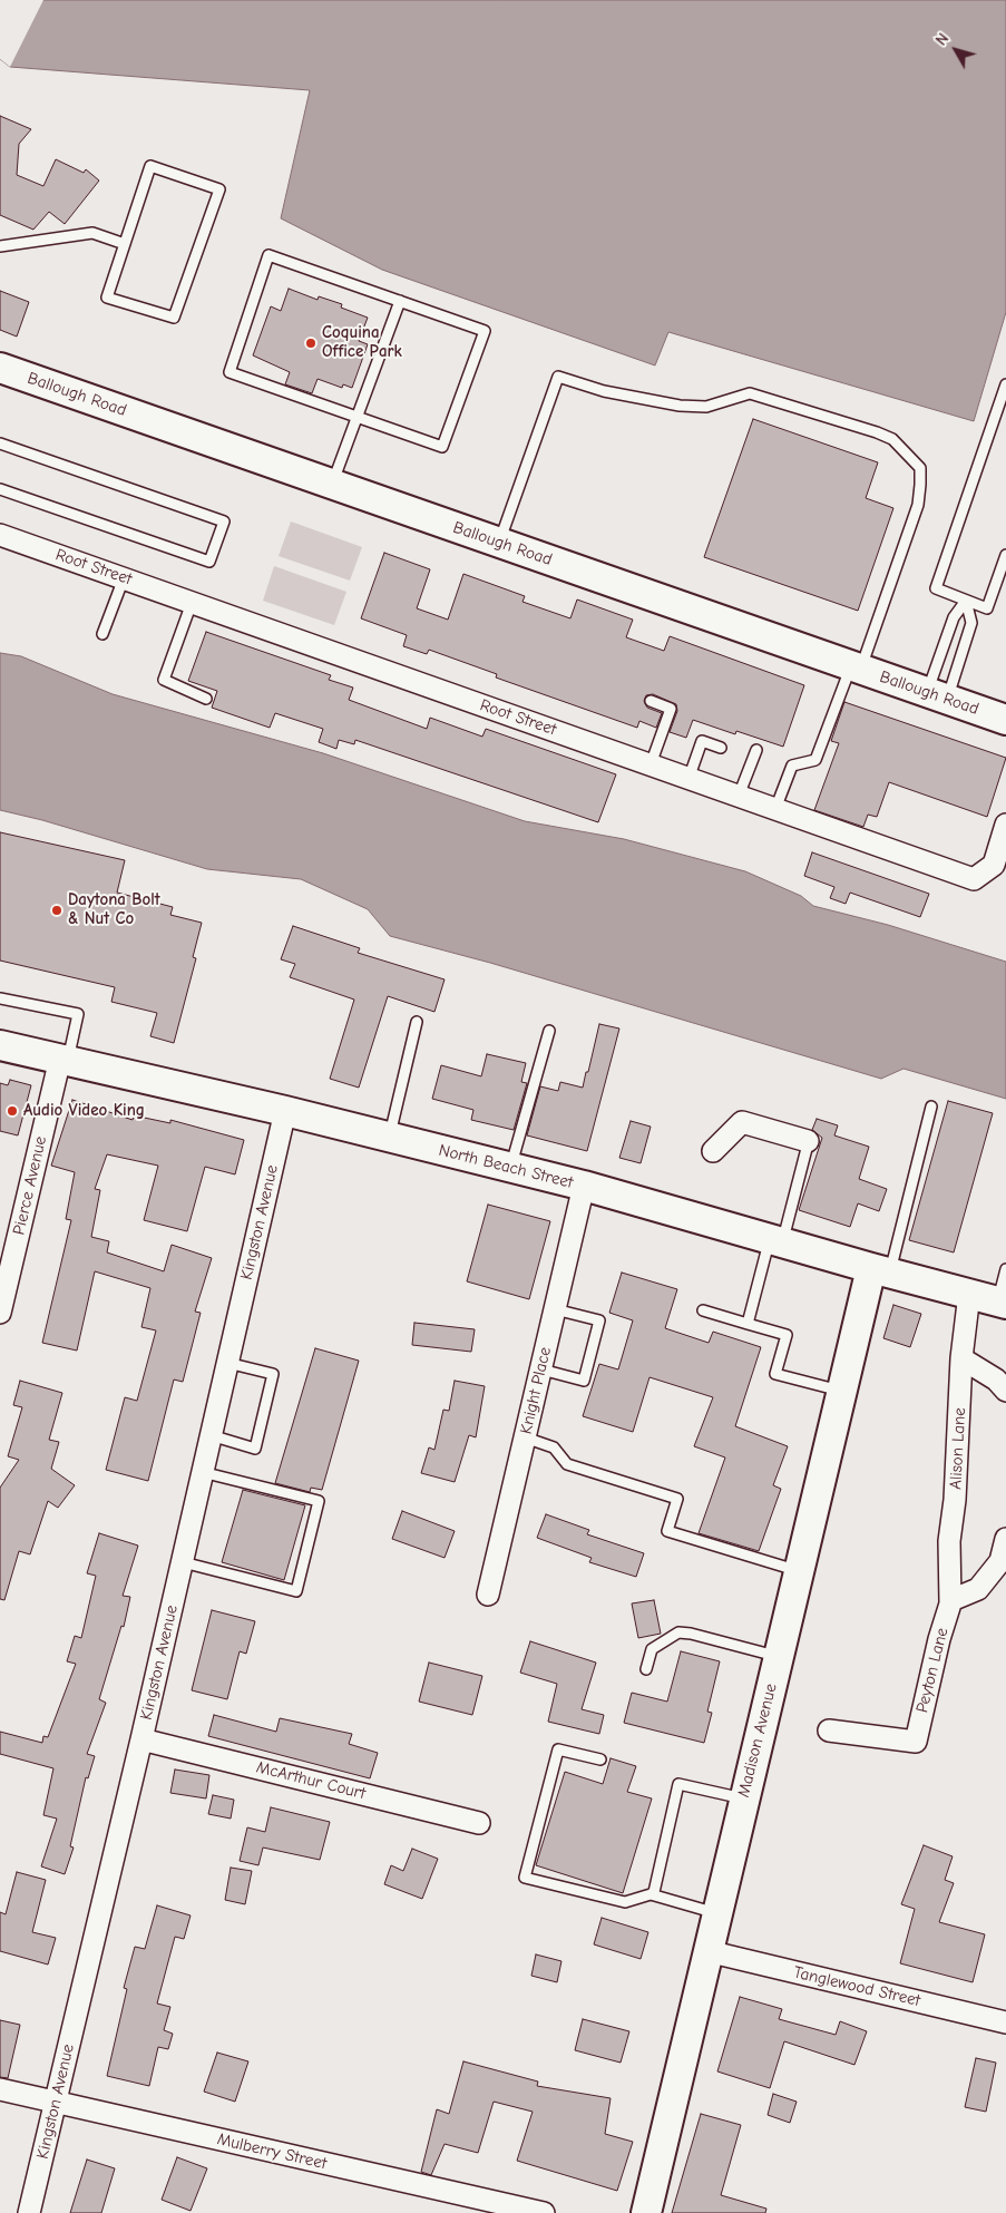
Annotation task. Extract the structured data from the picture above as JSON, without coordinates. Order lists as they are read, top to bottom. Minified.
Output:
{"streets":{"street":["Ballough Road","Root Street","North Beach Street","Pierce Avenue","Kingston Avenue","Knight Place","Alison Lane","Peyton Lane","Madison Avenue","McArthur Court","Tanglewood Street","Mulberry Street"]},"crossings":[["North Beach Street","Pierce Avenue"],["North Beach Street","Kingston Avenue"],["North Beach Street","Knight Place"],["North Beach Street","Alison Lane"],["North Beach Street","Madison Avenue"],["Kingston Avenue","McArthur Court"],["Kingston Avenue","Mulberry Street"],["Alison Lane","Peyton Lane"],["Madison Avenue","Tanglewood Street"]],"places":["Coquina Office Park","Daytona Bolt & Nut Co","Audio Video King"],"north":"top left"}
